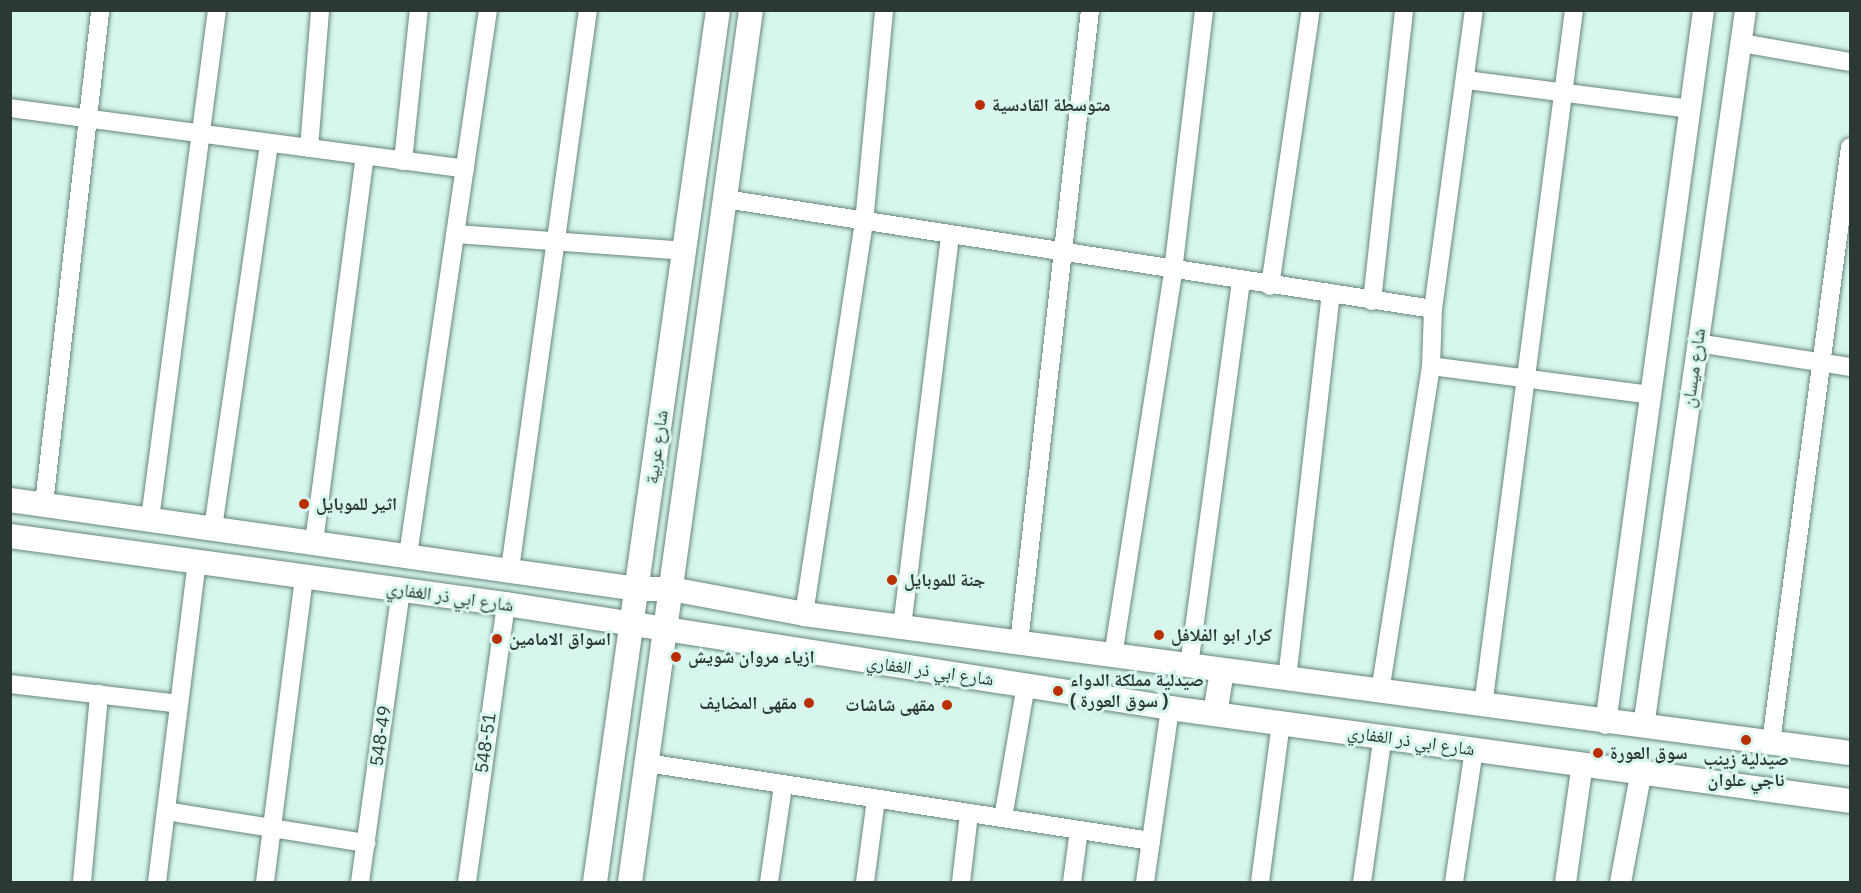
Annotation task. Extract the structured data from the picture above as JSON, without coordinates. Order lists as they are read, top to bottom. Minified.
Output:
{"streets":{"main road":["شارع عربية","شارع ابي ذر الغفاري"],"street":["شارع ميسان","548-49","548-51"]},"crossings":[["شارع ميسان","شارع ابي ذر الغفاري"],["شارع عربية","شارع ابي ذر الغفاري"],["شارع ابي ذر الغفاري","548-49"],["شارع ابي ذر الغفاري","548-51"]],"places":["متوسطة القادسية","اثير للموبايل","جنة للموبايل","كرار ابو الفلافل","اسواق الامامين","ازياء مروان شويش","صيدلية مملكة الدواء ( سوق العورة )","مقهى المضايف","مقهى شاشات","صيدلية زينب ناجي علوان","سوق العورة"]}
